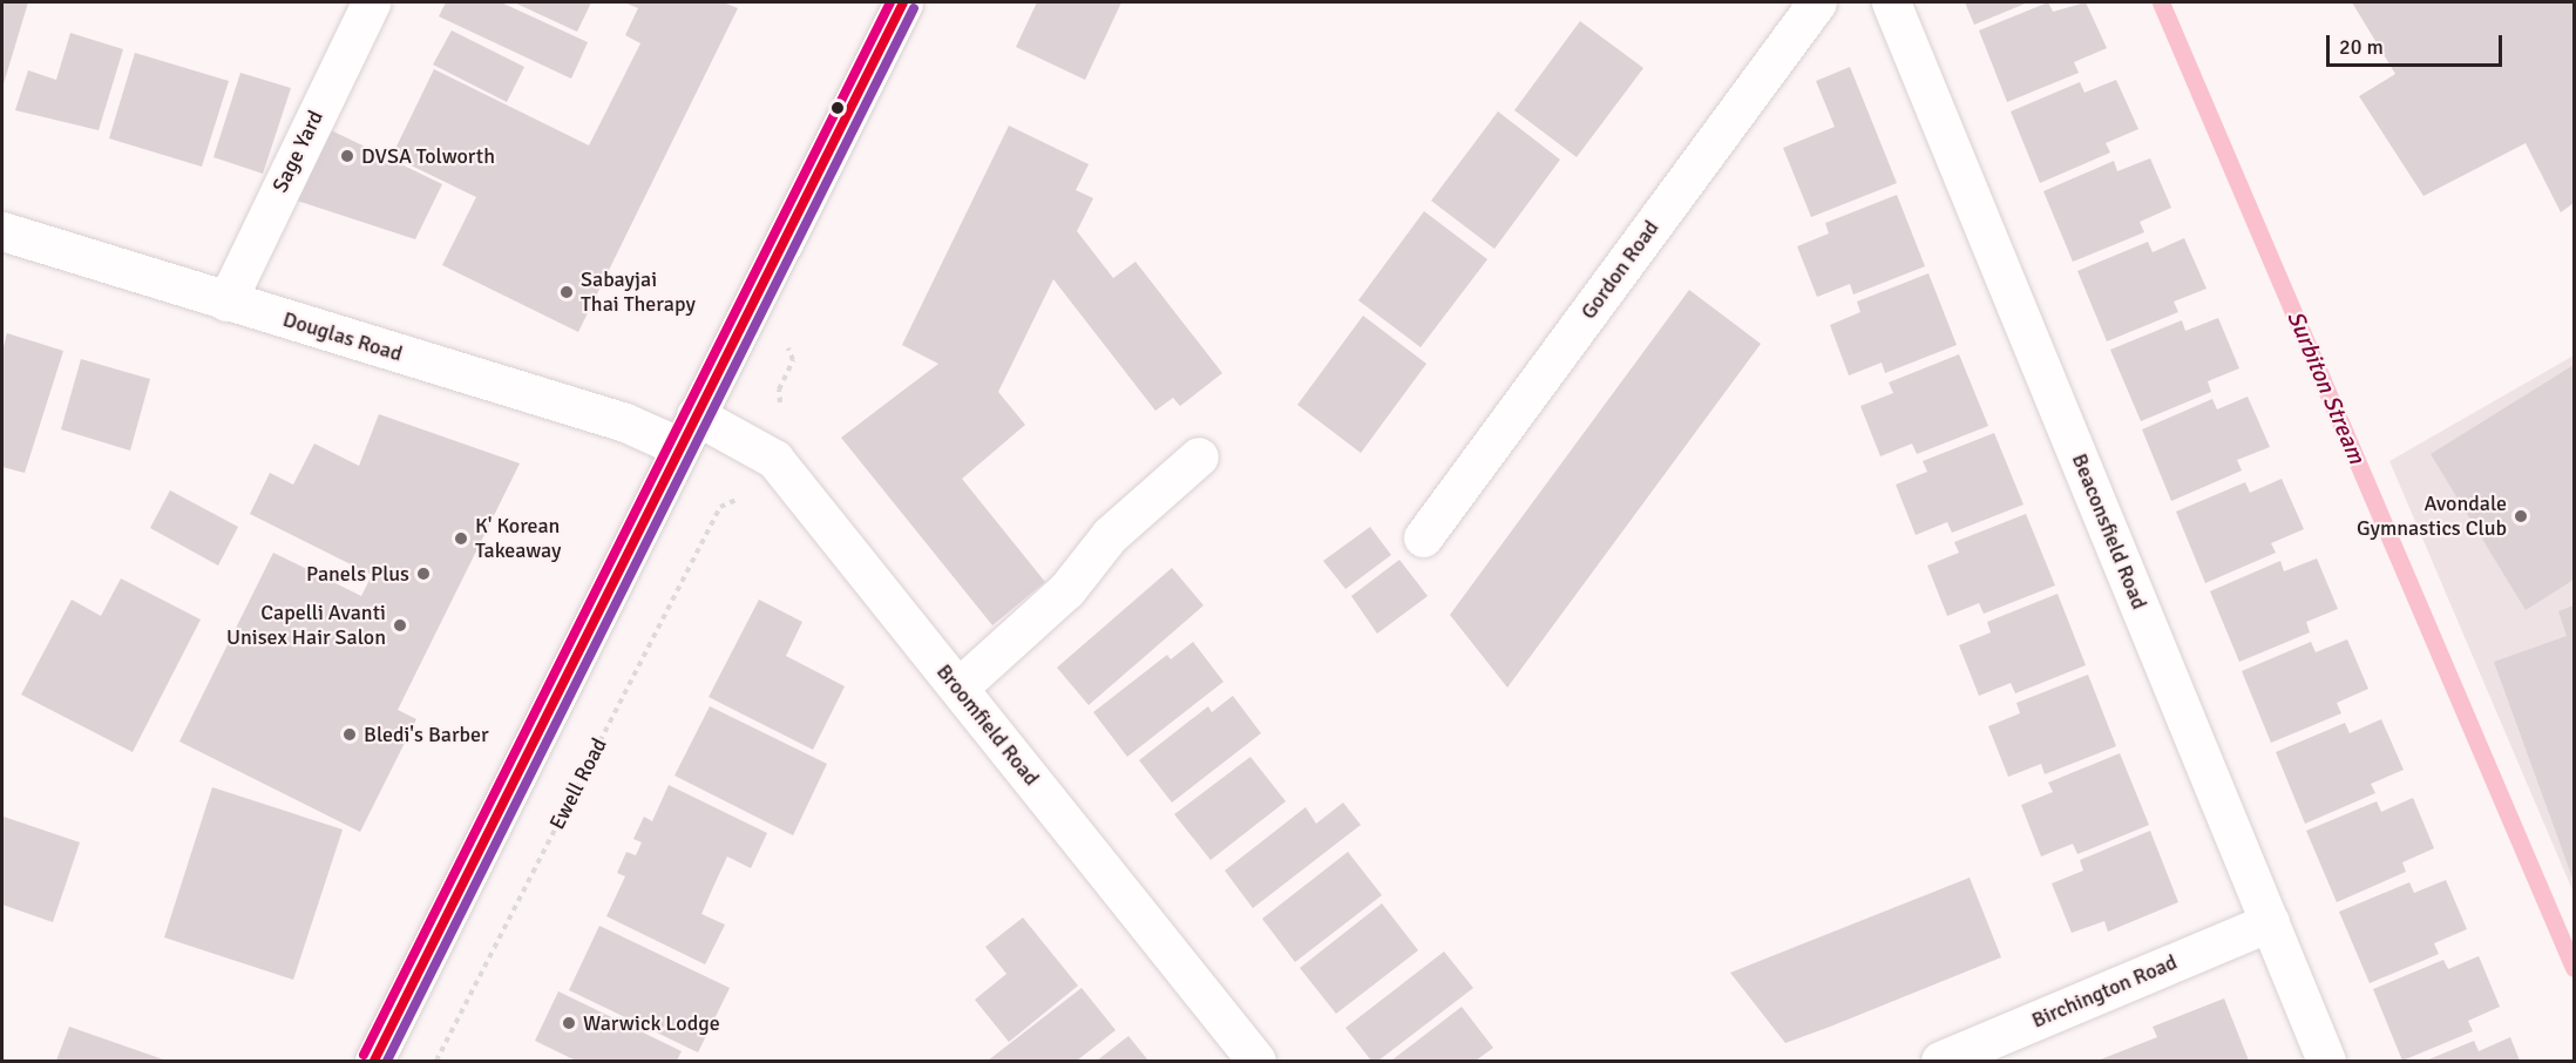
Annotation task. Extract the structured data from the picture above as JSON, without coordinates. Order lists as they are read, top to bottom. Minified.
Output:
{"streets":{"street":["Sage Yard","Gordon Road","Douglas Road","Beaconsfield Road","Broomfield Road","Birchington Road"],"path":["Ewell Road"]},"crossings":[["Sage Yard","Douglas Road"],["Douglas Road","Broomfield Road"],["Beaconsfield Road","Birchington Road"]],"water":["Surbiton Stream"],"places":["DVSA Tolworth","Sabayjai Thai Therapy","Avondale Gymnastics Club","K' Korean Takeaway","Panels Plus","Capelli Avanti Unisex Hair Salon","Bledi's Barber","Warwick Lodge"],"scale_bar":"20 m"}
